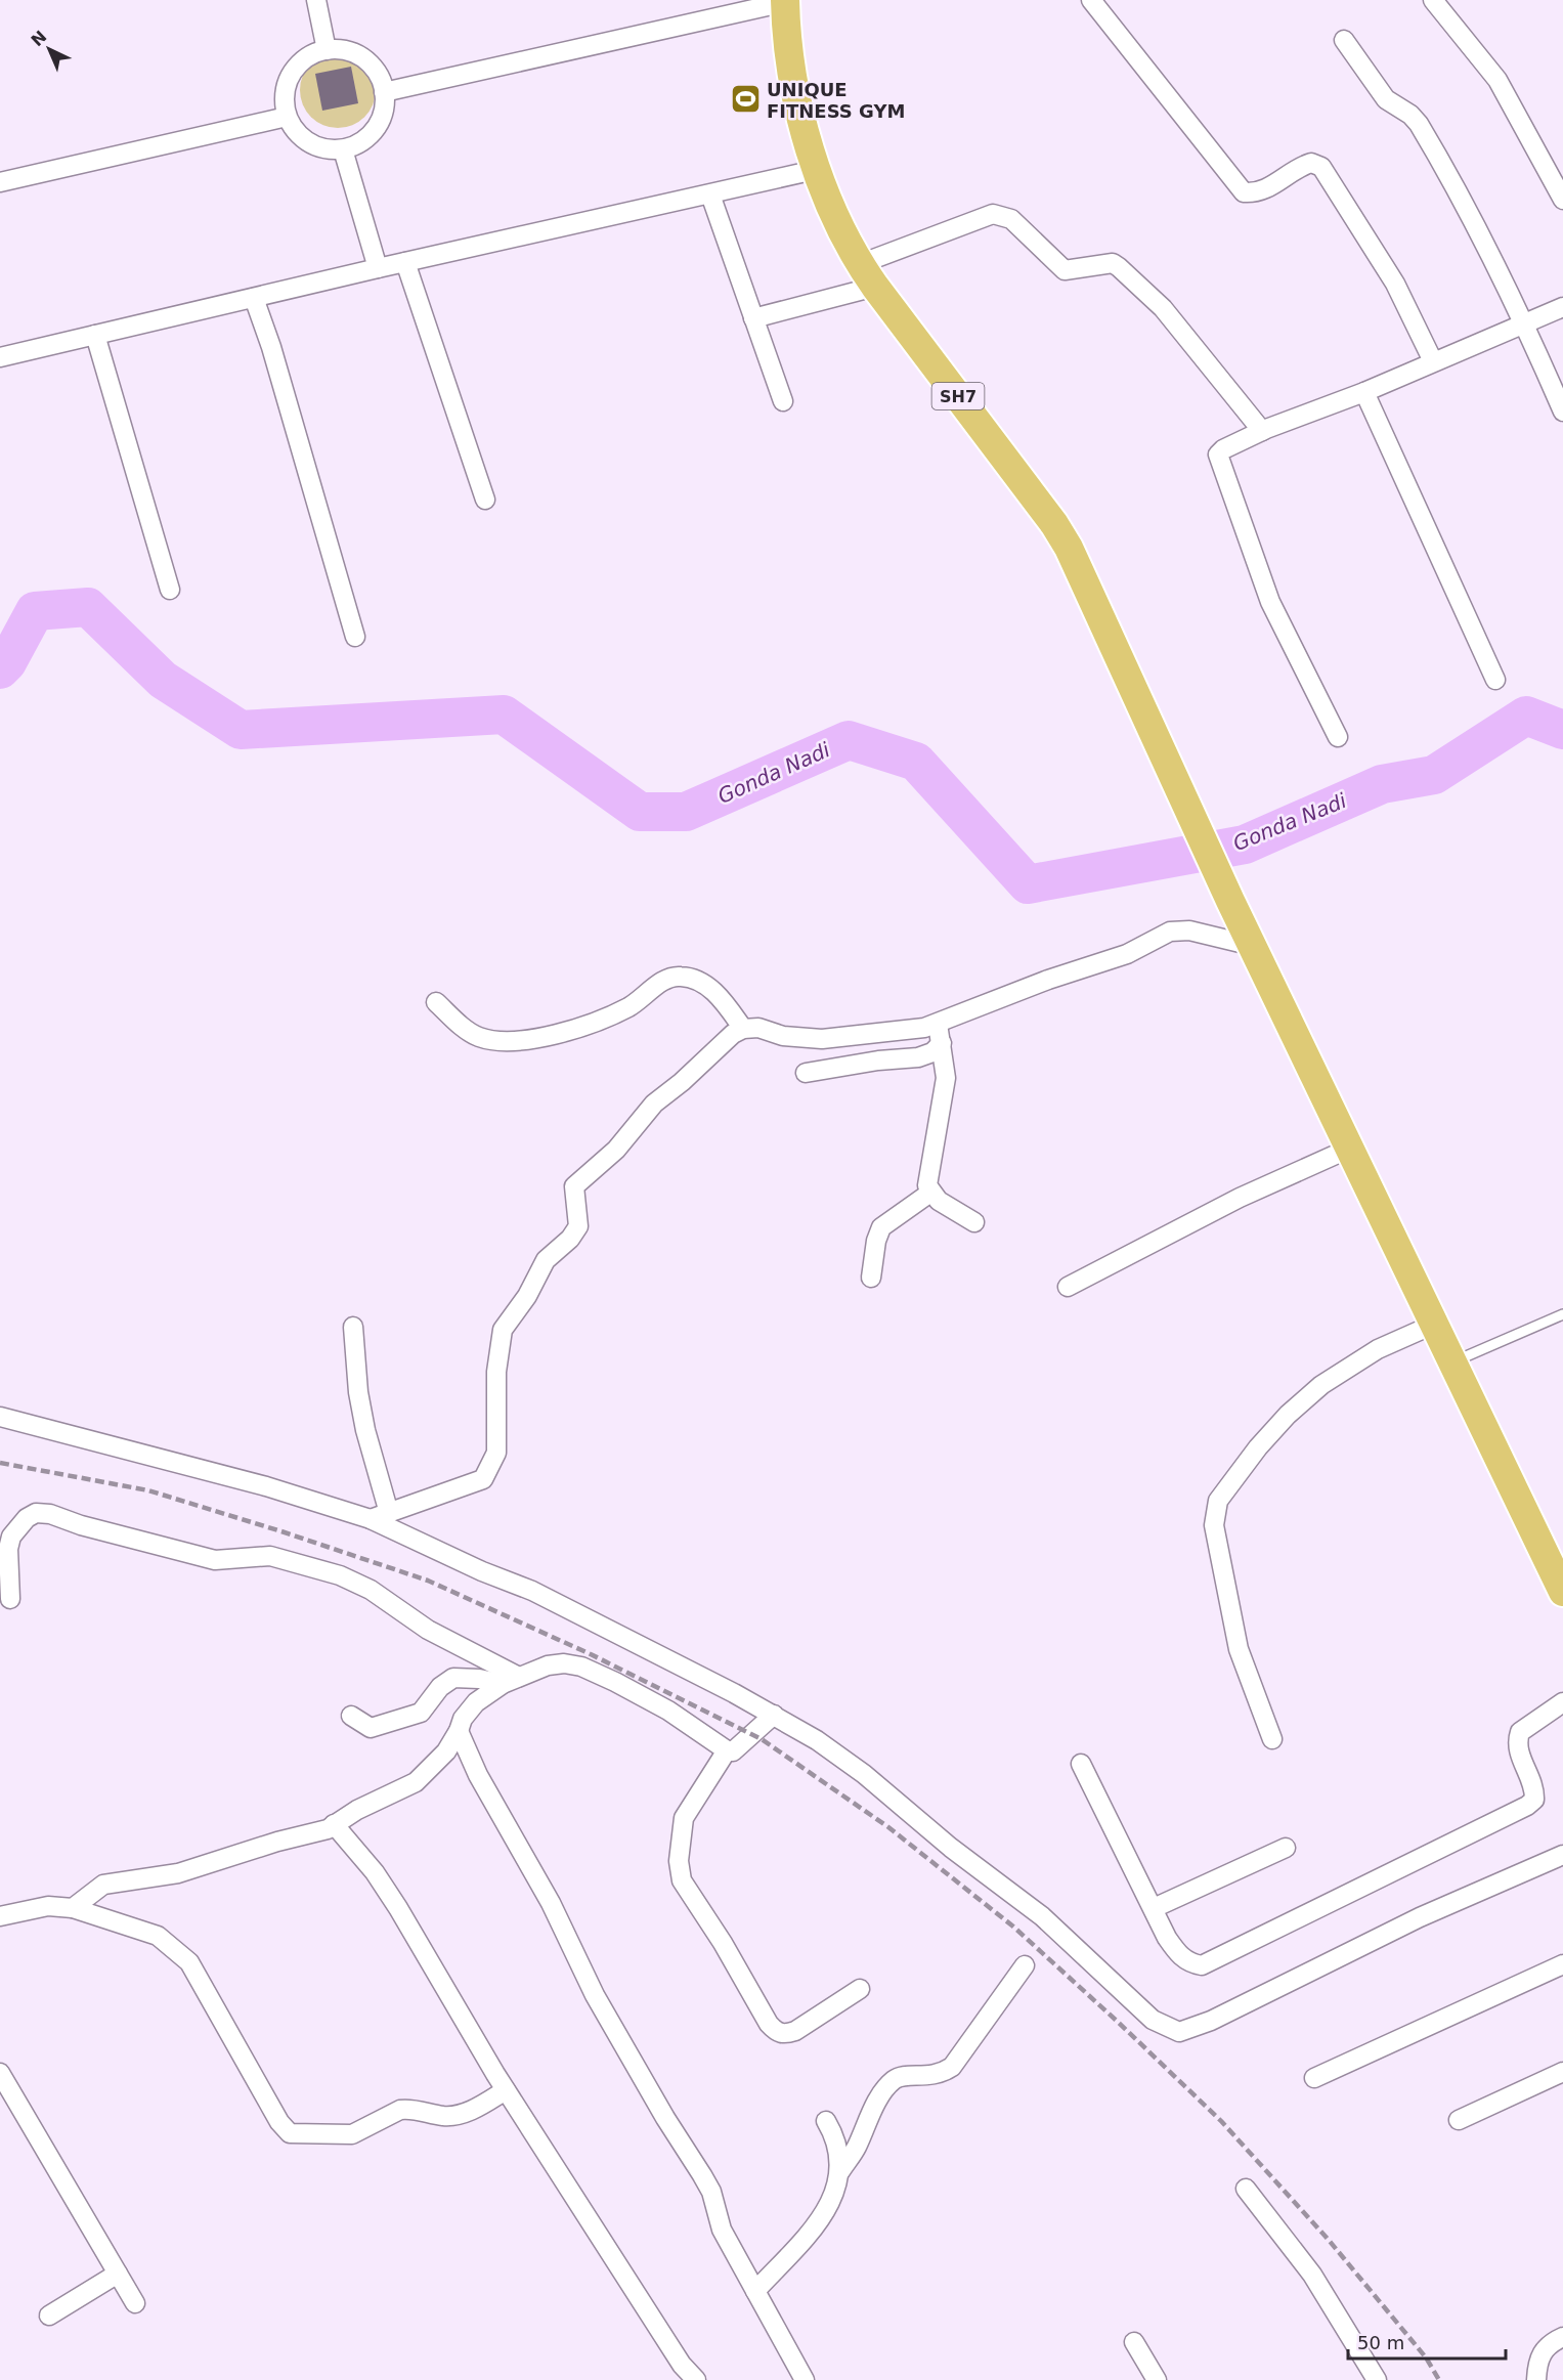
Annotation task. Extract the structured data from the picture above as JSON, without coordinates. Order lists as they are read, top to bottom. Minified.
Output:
{"streets":{"main road":["SH7"]},"water":["Gonda Nadi"],"places":{"sports":["UNIQUE FITNESS GYM"]},"scale_bar":"50 m","north":"top left"}
